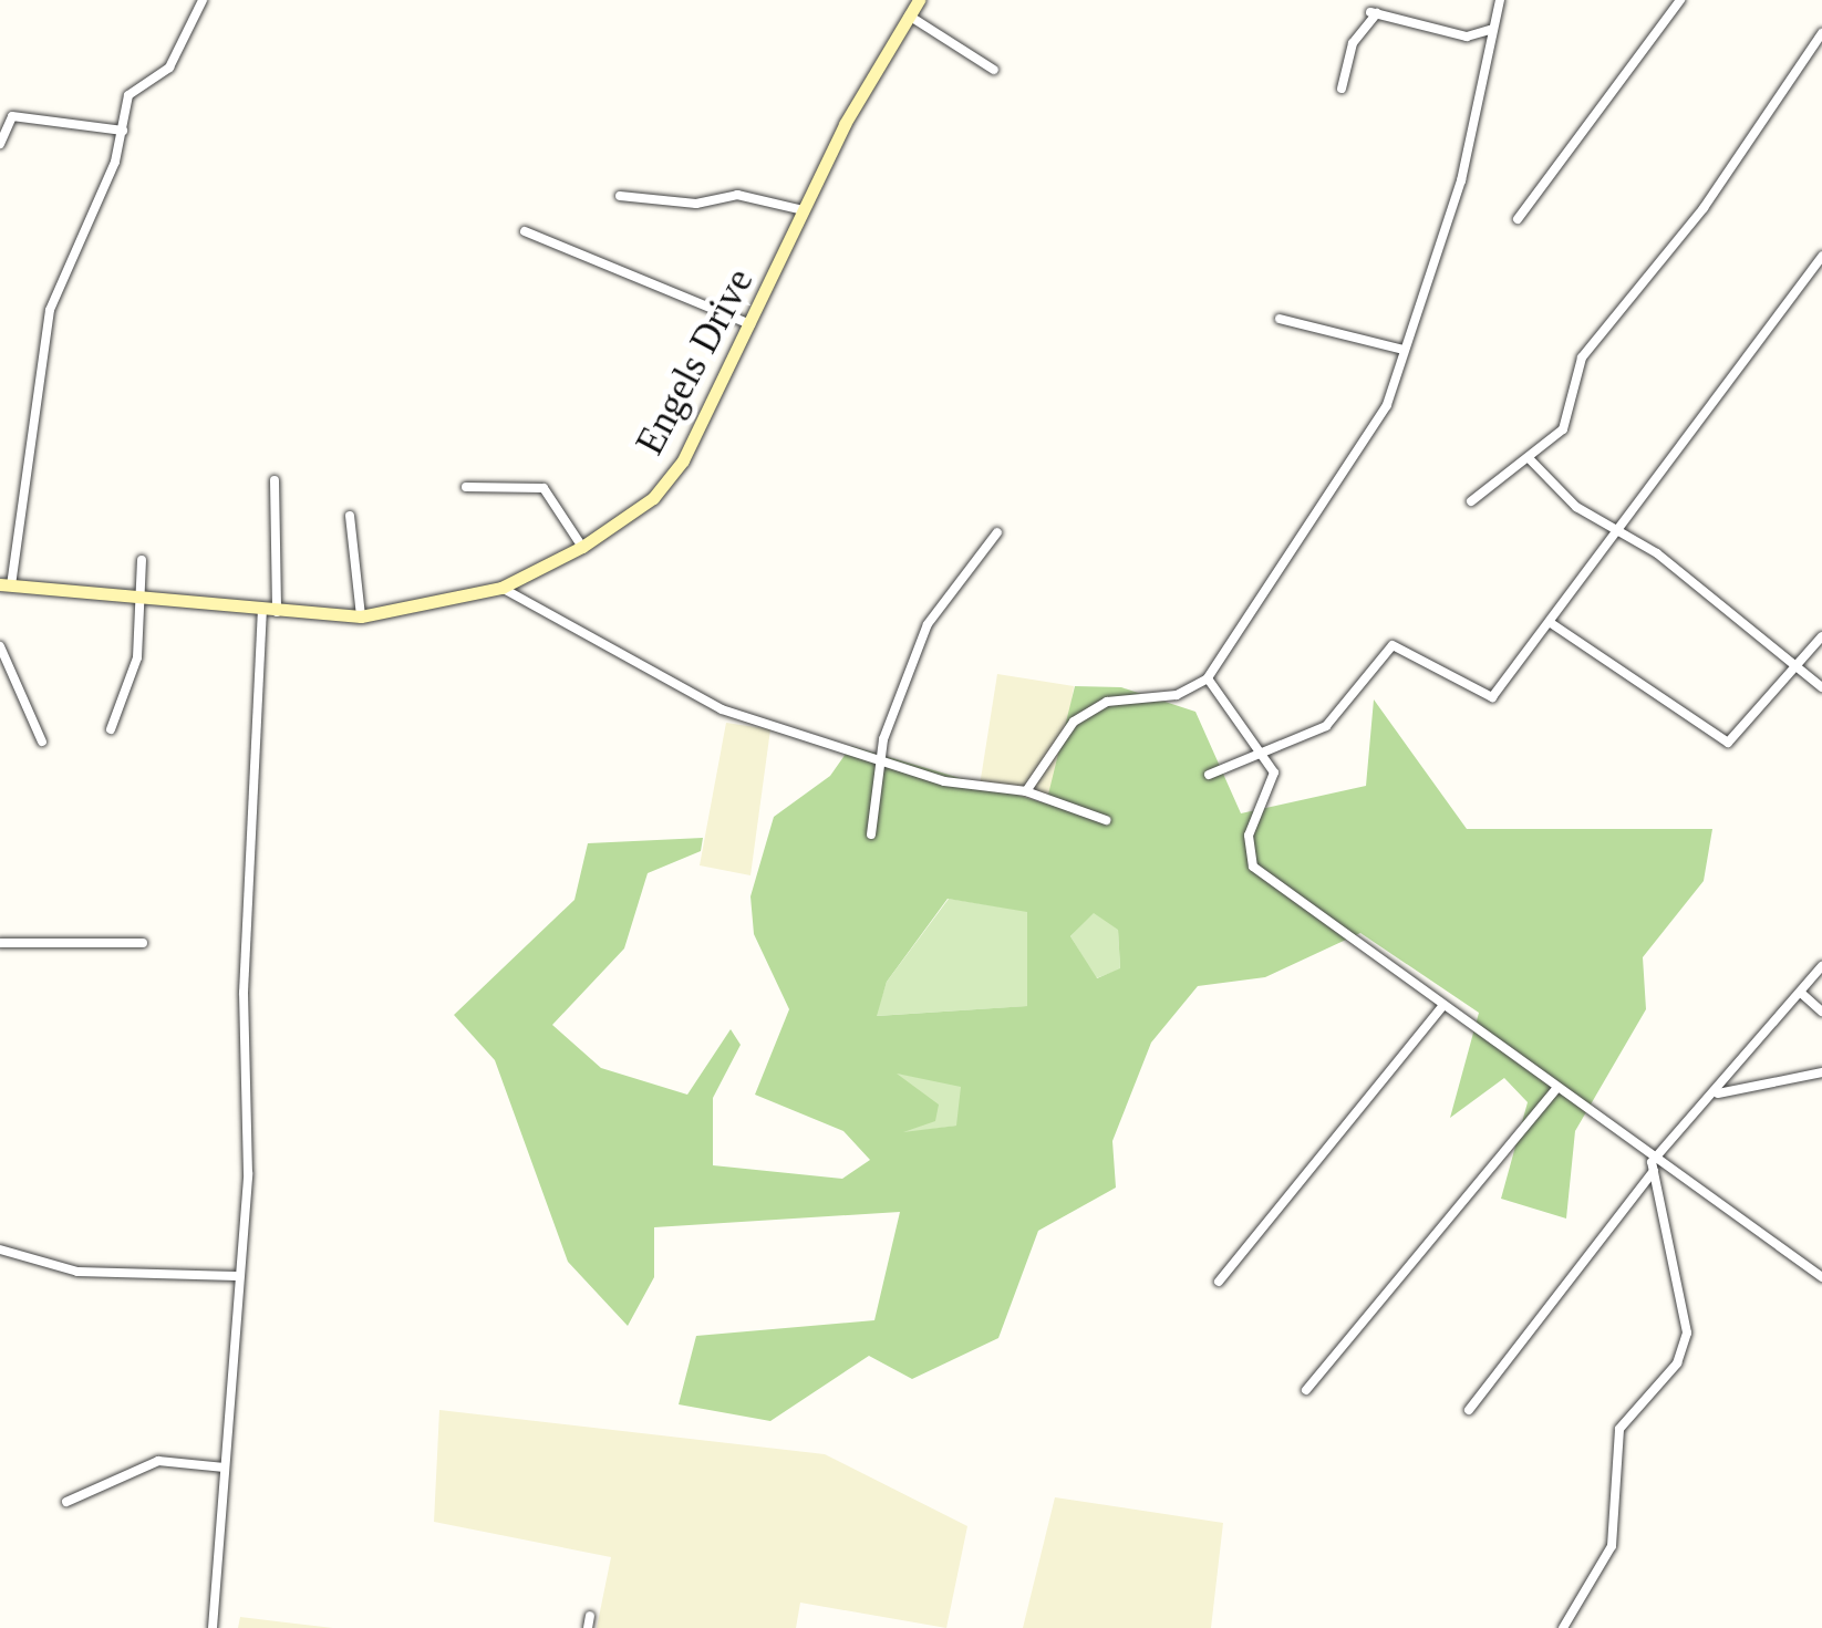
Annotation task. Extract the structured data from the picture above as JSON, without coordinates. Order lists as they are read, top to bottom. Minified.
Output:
{"streets":{"street":["Engels Drive"]}}
